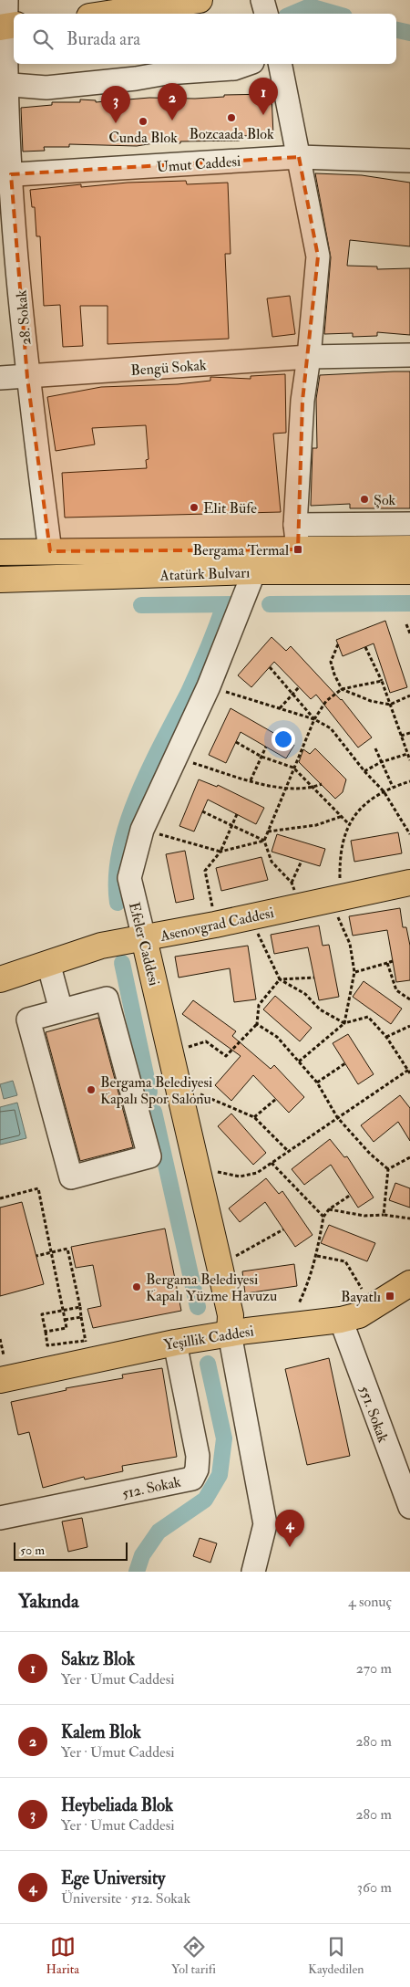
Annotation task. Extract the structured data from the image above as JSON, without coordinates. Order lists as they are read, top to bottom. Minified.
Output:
{"streets":{"main road":["Atatürk Bulvarı","Asenovgrad Caddesi","Efeler Caddesi","Yeşillik Caddesi"],"street":["Umut Caddesi","28. Sokak","Bengü Sokak","551. Sokak","512. Sokak"]},"crossings":[["Umut Caddesi","28. Sokak"],["28. Sokak","Bengü Sokak"],["28. Sokak","Atatürk Bulvarı"],["Atatürk Bulvarı","Efeler Caddesi"],["Asenovgrad Caddesi","Efeler Caddesi"],["Efeler Caddesi","Yeşillik Caddesi"],["Yeşillik Caddesi","551. Sokak"],["Yeşillik Caddesi","512. Sokak"]],"places":{"other":["Bozcaada Blok","Cunda Blok","Şok","Elit Büfe","Bergama Belediyesi Kapalı Spor Salonu","Bergama Belediyesi Kapalı Yüzme Havuzu"],"transit":["Bergama Termal","Bayatlı"]},"scale_bar":"50 m","page":{"search":"Burada ara","pins":["1","2","3","4"],"scale":"50 m","heading":["Yakında","4 sonuç"],"list":[{"mark":"1","name":"Sakız Blok","note":"Yer · Umut Caddesi","value":"270 m"},{"mark":"2","name":"Kalem Blok","note":"Yer · Umut Caddesi","value":"280 m"},{"mark":"3","name":"Heybeliada Blok","note":"Yer · Umut Caddesi","value":"280 m"},{"mark":"4","name":"Ege University","note":"Üniversite · 512. Sokak","value":"360 m"}],"nav":["Harita","Yol tarifi","Kaydedilen"]}}
